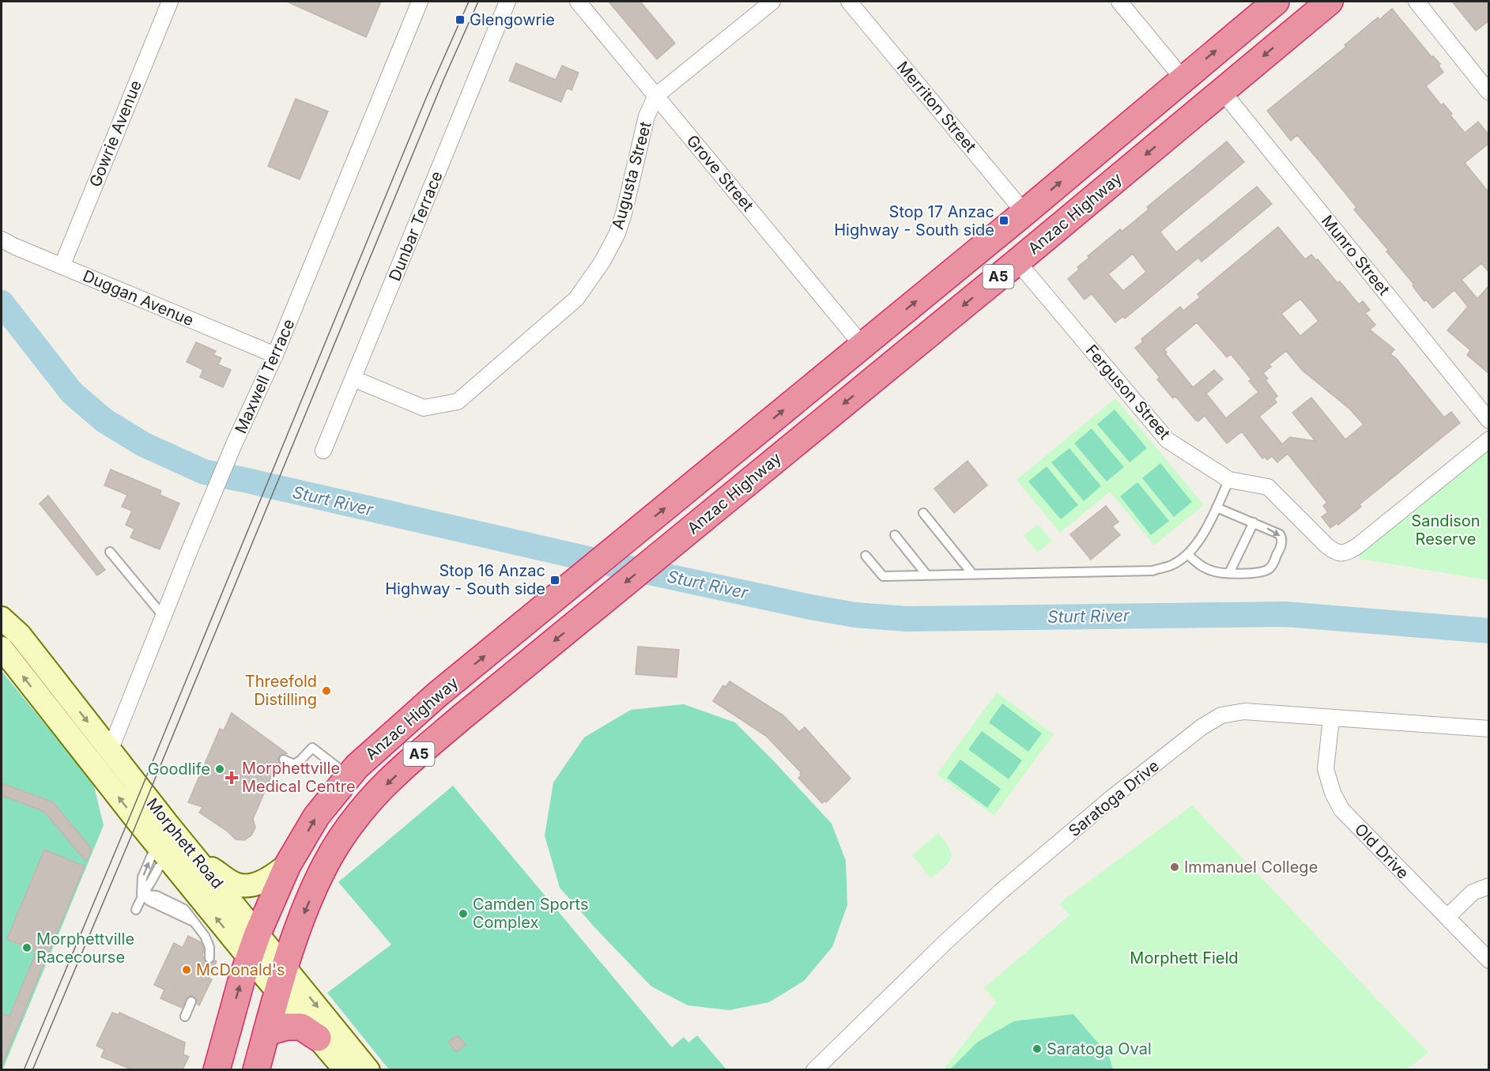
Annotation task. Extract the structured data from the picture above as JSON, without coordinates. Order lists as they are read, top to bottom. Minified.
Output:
{"streets":{"highway":["Anzac Highway","A5"],"main road":["Morphett Road"],"street":["Merriton Street","Gowrie Avenue","Grove Street","Augusta Street","Dunbar Terrace","Munro Street","Duggan Avenue","Maxwell Terrace","Ferguson Street","Saratoga Drive","Old Drive"]},"crossings":[["Merriton Street","Anzac Highway"],["Gowrie Avenue","Duggan Avenue"],["Grove Street","Augusta Street"],["Grove Street","Anzac Highway"],["Augusta Street","Dunbar Terrace"],["Anzac Highway","Munro Street"],["Anzac Highway","Ferguson Street"],["Anzac Highway","Morphett Road"],["Duggan Avenue","Maxwell Terrace"],["Maxwell Terrace","Morphett Road"],["Saratoga Drive","Old Drive"]],"water":["Sturt River"],"parks":["Sandison Reserve","Morphett Field"],"places":{"transit":["Glengowrie","Stop 17 Anzac Highway - South side","Stop 16 Anzac Highway - South side"],"other":["Threefold Distilling","Goodlife","Immanuel College","Camden Sports Complex","Morphettville Racecourse","McDonald's","Saratoga Oval"],"health":["Morphettville Medical Centre"]}}
